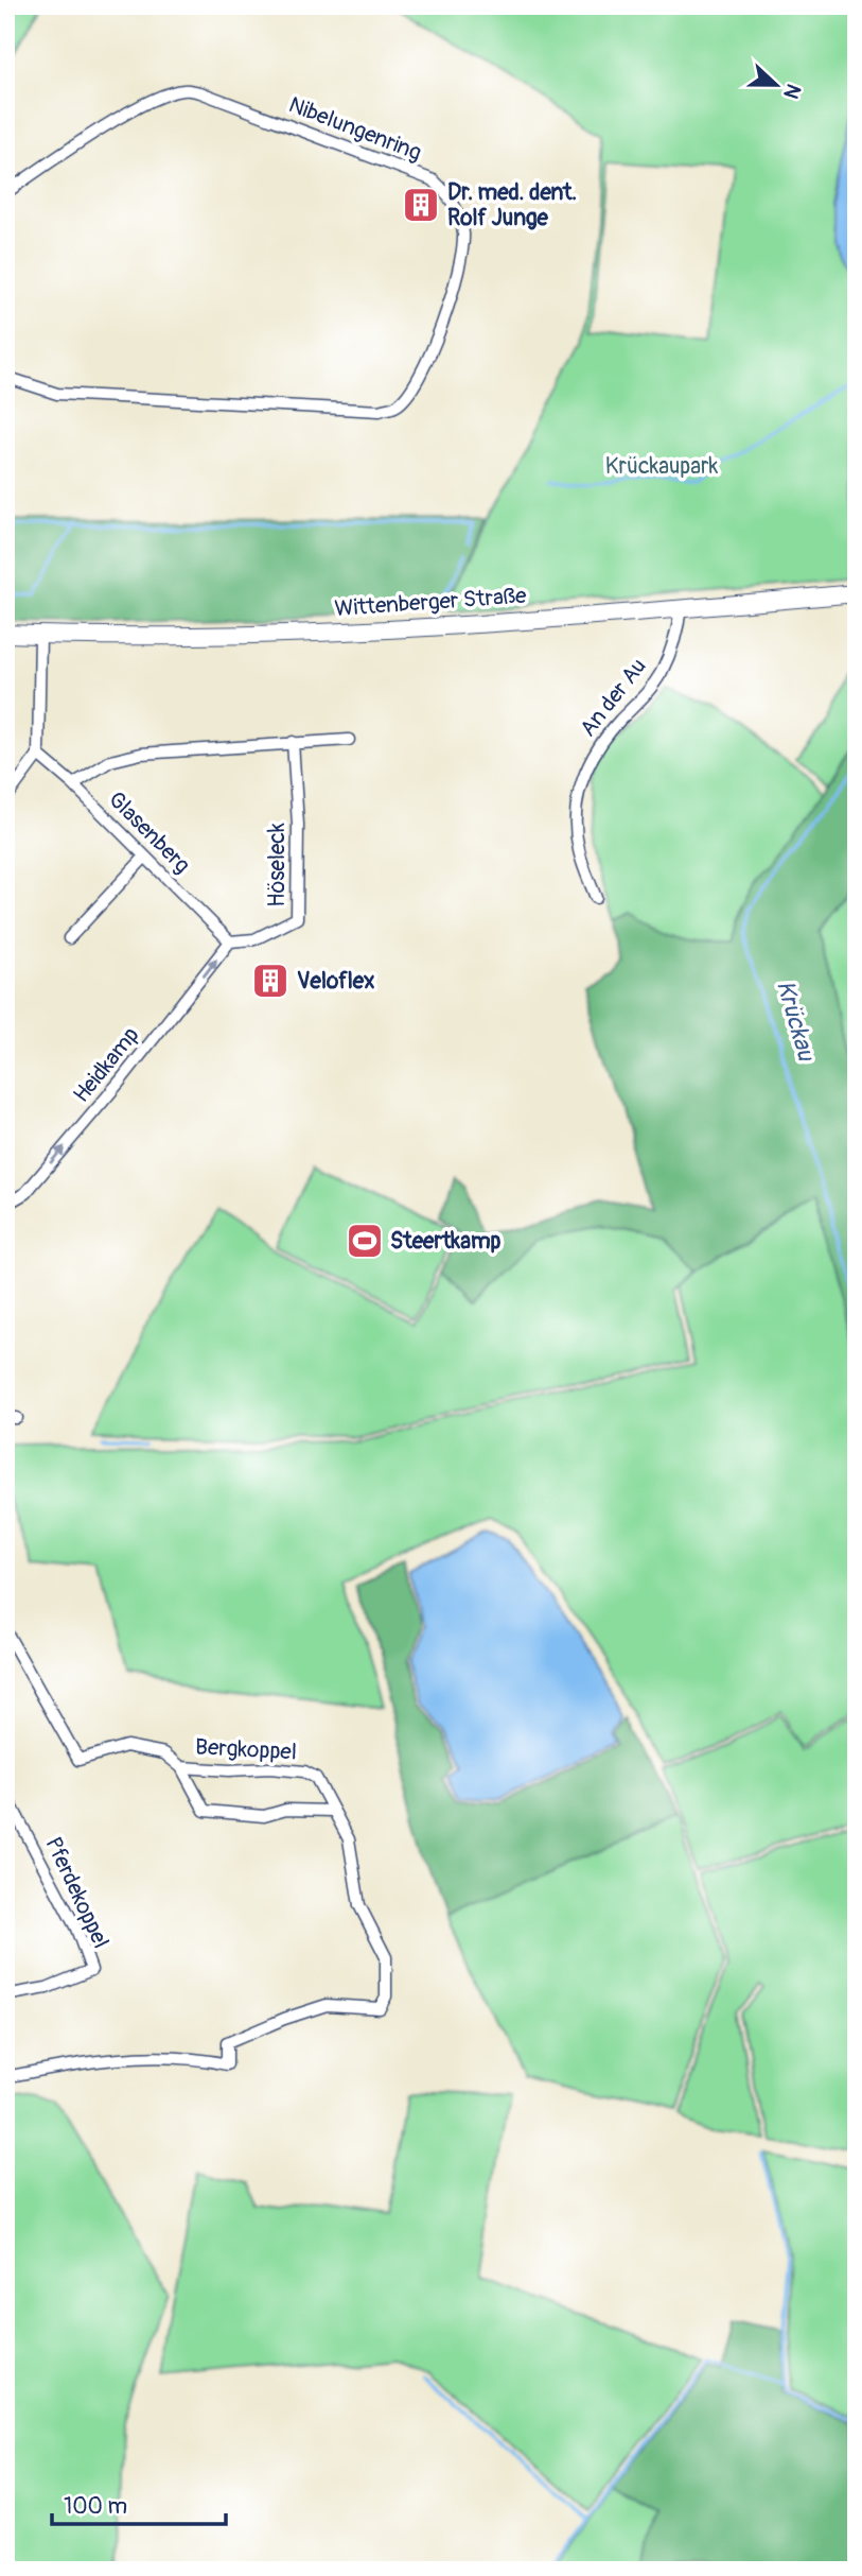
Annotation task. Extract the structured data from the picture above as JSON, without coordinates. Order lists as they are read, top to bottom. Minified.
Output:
{"streets":{"main road":["Wittenberger Straße"],"street":["Nibelungenring","An der Au","Glasenberg","Höseleck","Heidkamp","Bergkoppel","Pferdekoppel"]},"crossings":[["Wittenberger Straße","An der Au"],["Glasenberg","Höseleck"],["Glasenberg","Heidkamp"],["Höseleck","Heidkamp"]],"one_way":["Heidkamp"],"water":["Krückau"],"parks":["Krückaupark"],"places":{"building":["Dr. med. dent. Rolf Junge","Veloflex"],"sports":["Steertkamp"]},"scale_bar":"100 m","north":"right"}
